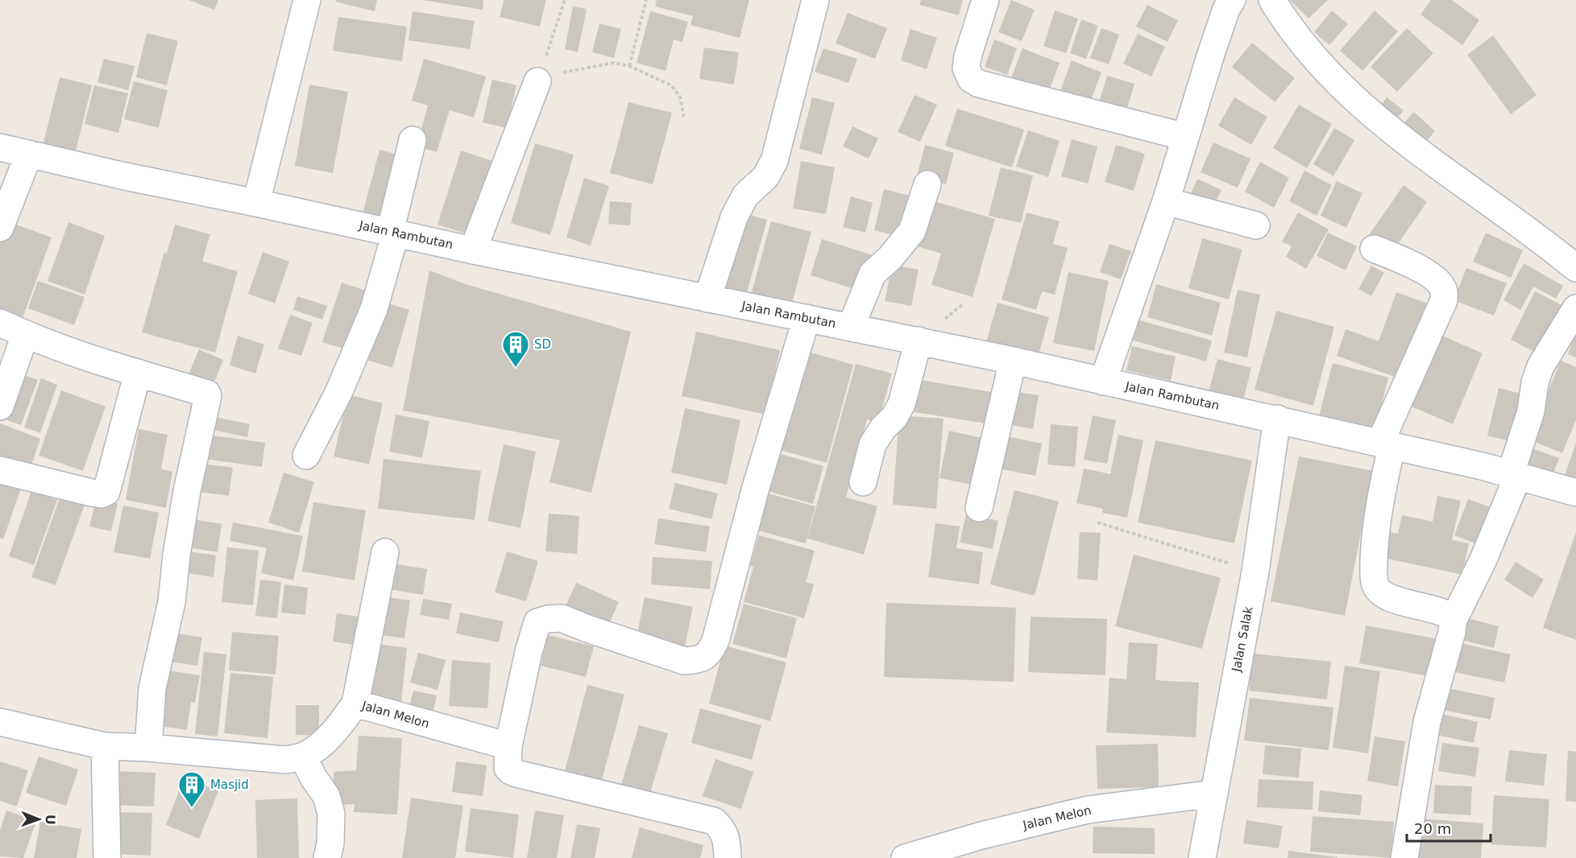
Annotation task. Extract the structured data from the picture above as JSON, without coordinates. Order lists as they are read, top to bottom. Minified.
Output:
{"streets":{"street":["Jalan Rambutan","Jalan Salak","Jalan Melon"]},"crossings":[["Jalan Rambutan","Jalan Salak"],["Jalan Salak","Jalan Melon"]],"places":{"building":["SD","Masjid"]},"scale_bar":"20 m","north":"right"}
